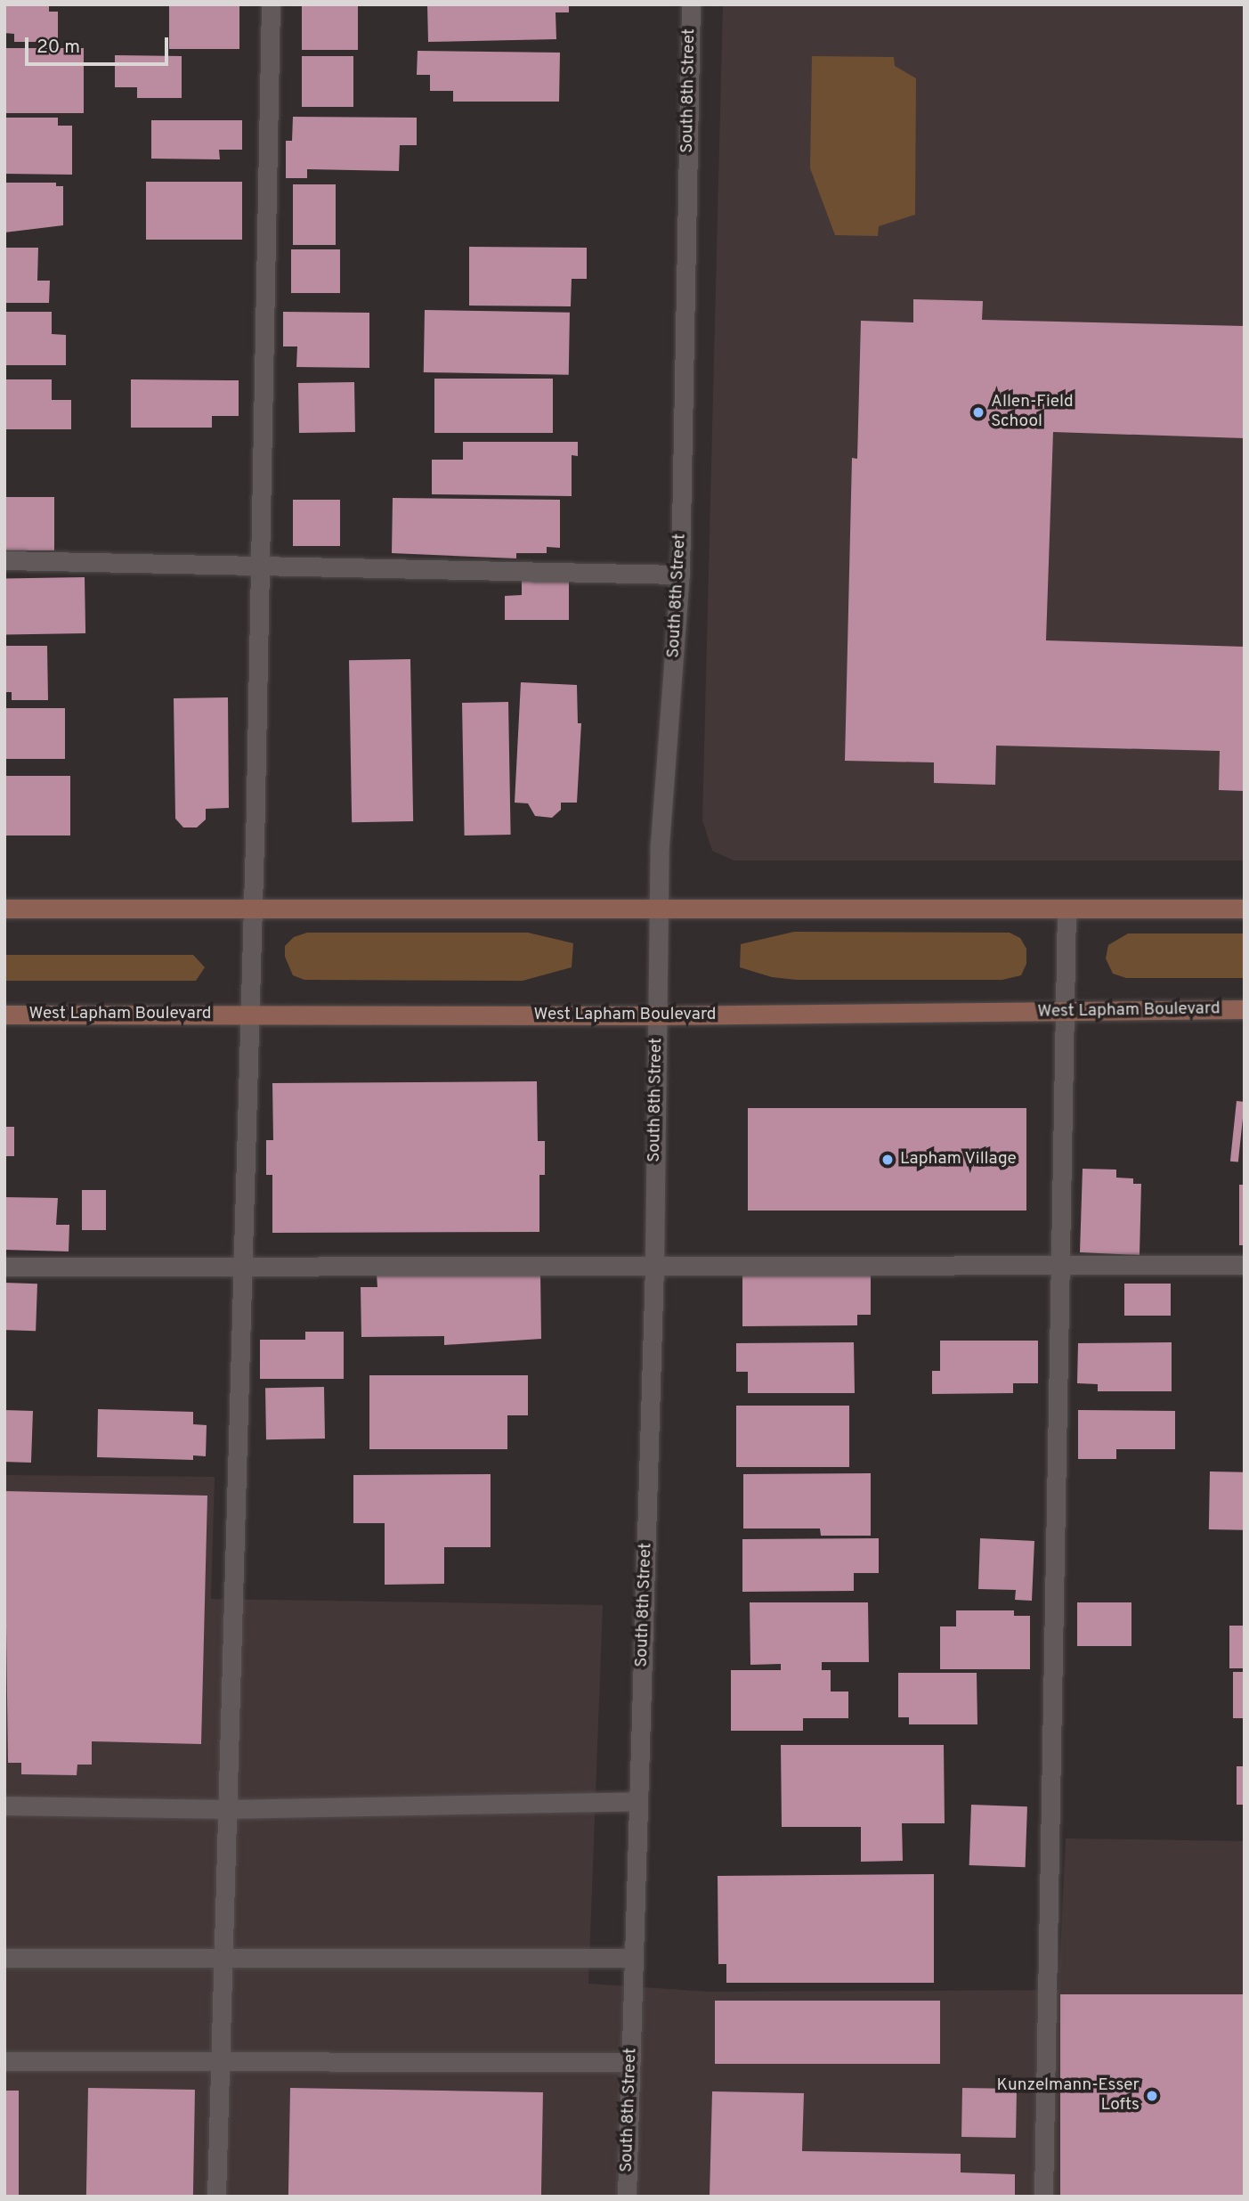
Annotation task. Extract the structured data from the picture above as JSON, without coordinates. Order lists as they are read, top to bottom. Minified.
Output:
{"streets":{"street":["South 8th Street","West Lapham Boulevard"]},"crossings":[["South 8th Street","West Lapham Boulevard"]],"places":["Allen-Field School","Lapham Village","Kunzelmann-Esser Lofts"],"scale_bar":"20 m"}
